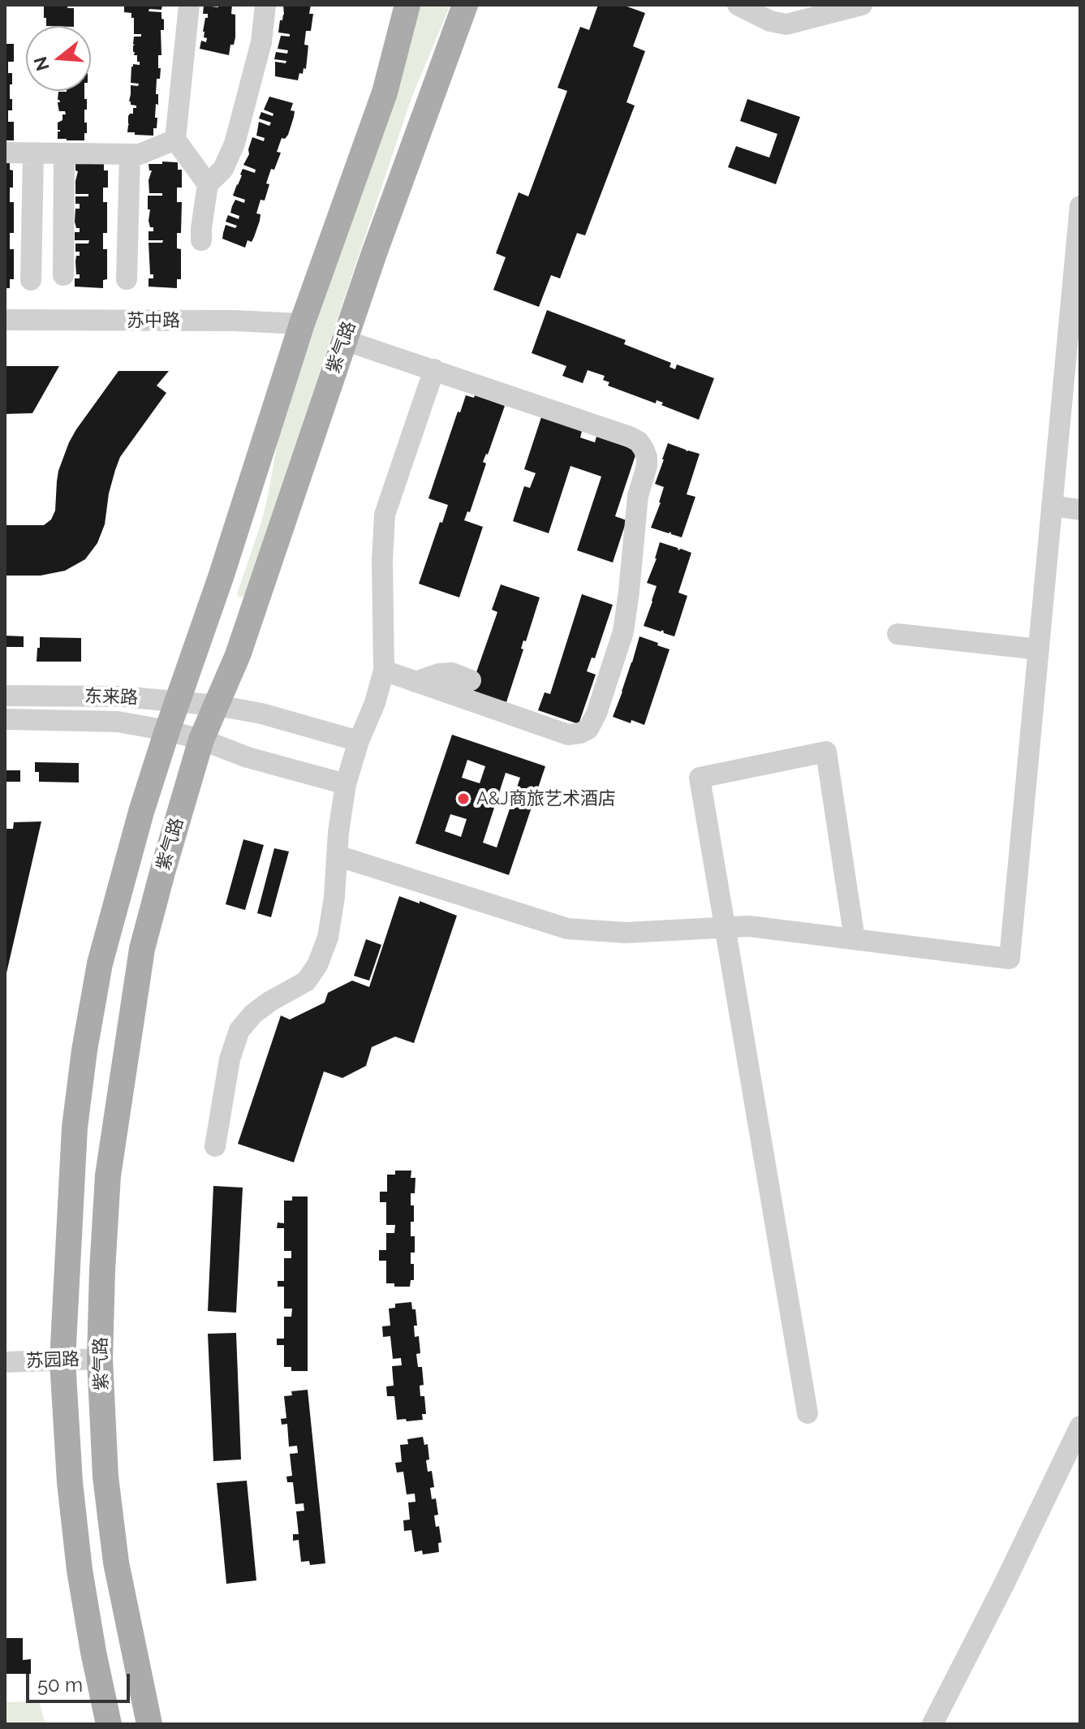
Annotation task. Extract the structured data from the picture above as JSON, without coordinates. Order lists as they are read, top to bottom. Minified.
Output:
{"streets":{"main road":["紫气路"],"street":["苏中路","东来路","苏园路"]},"crossings":[["苏中路","紫气路"],["紫气路","东来路"],["紫气路","苏园路"]],"places":["A&J商旅艺术酒店"],"scale_bar":"50 m","north":"left"}
